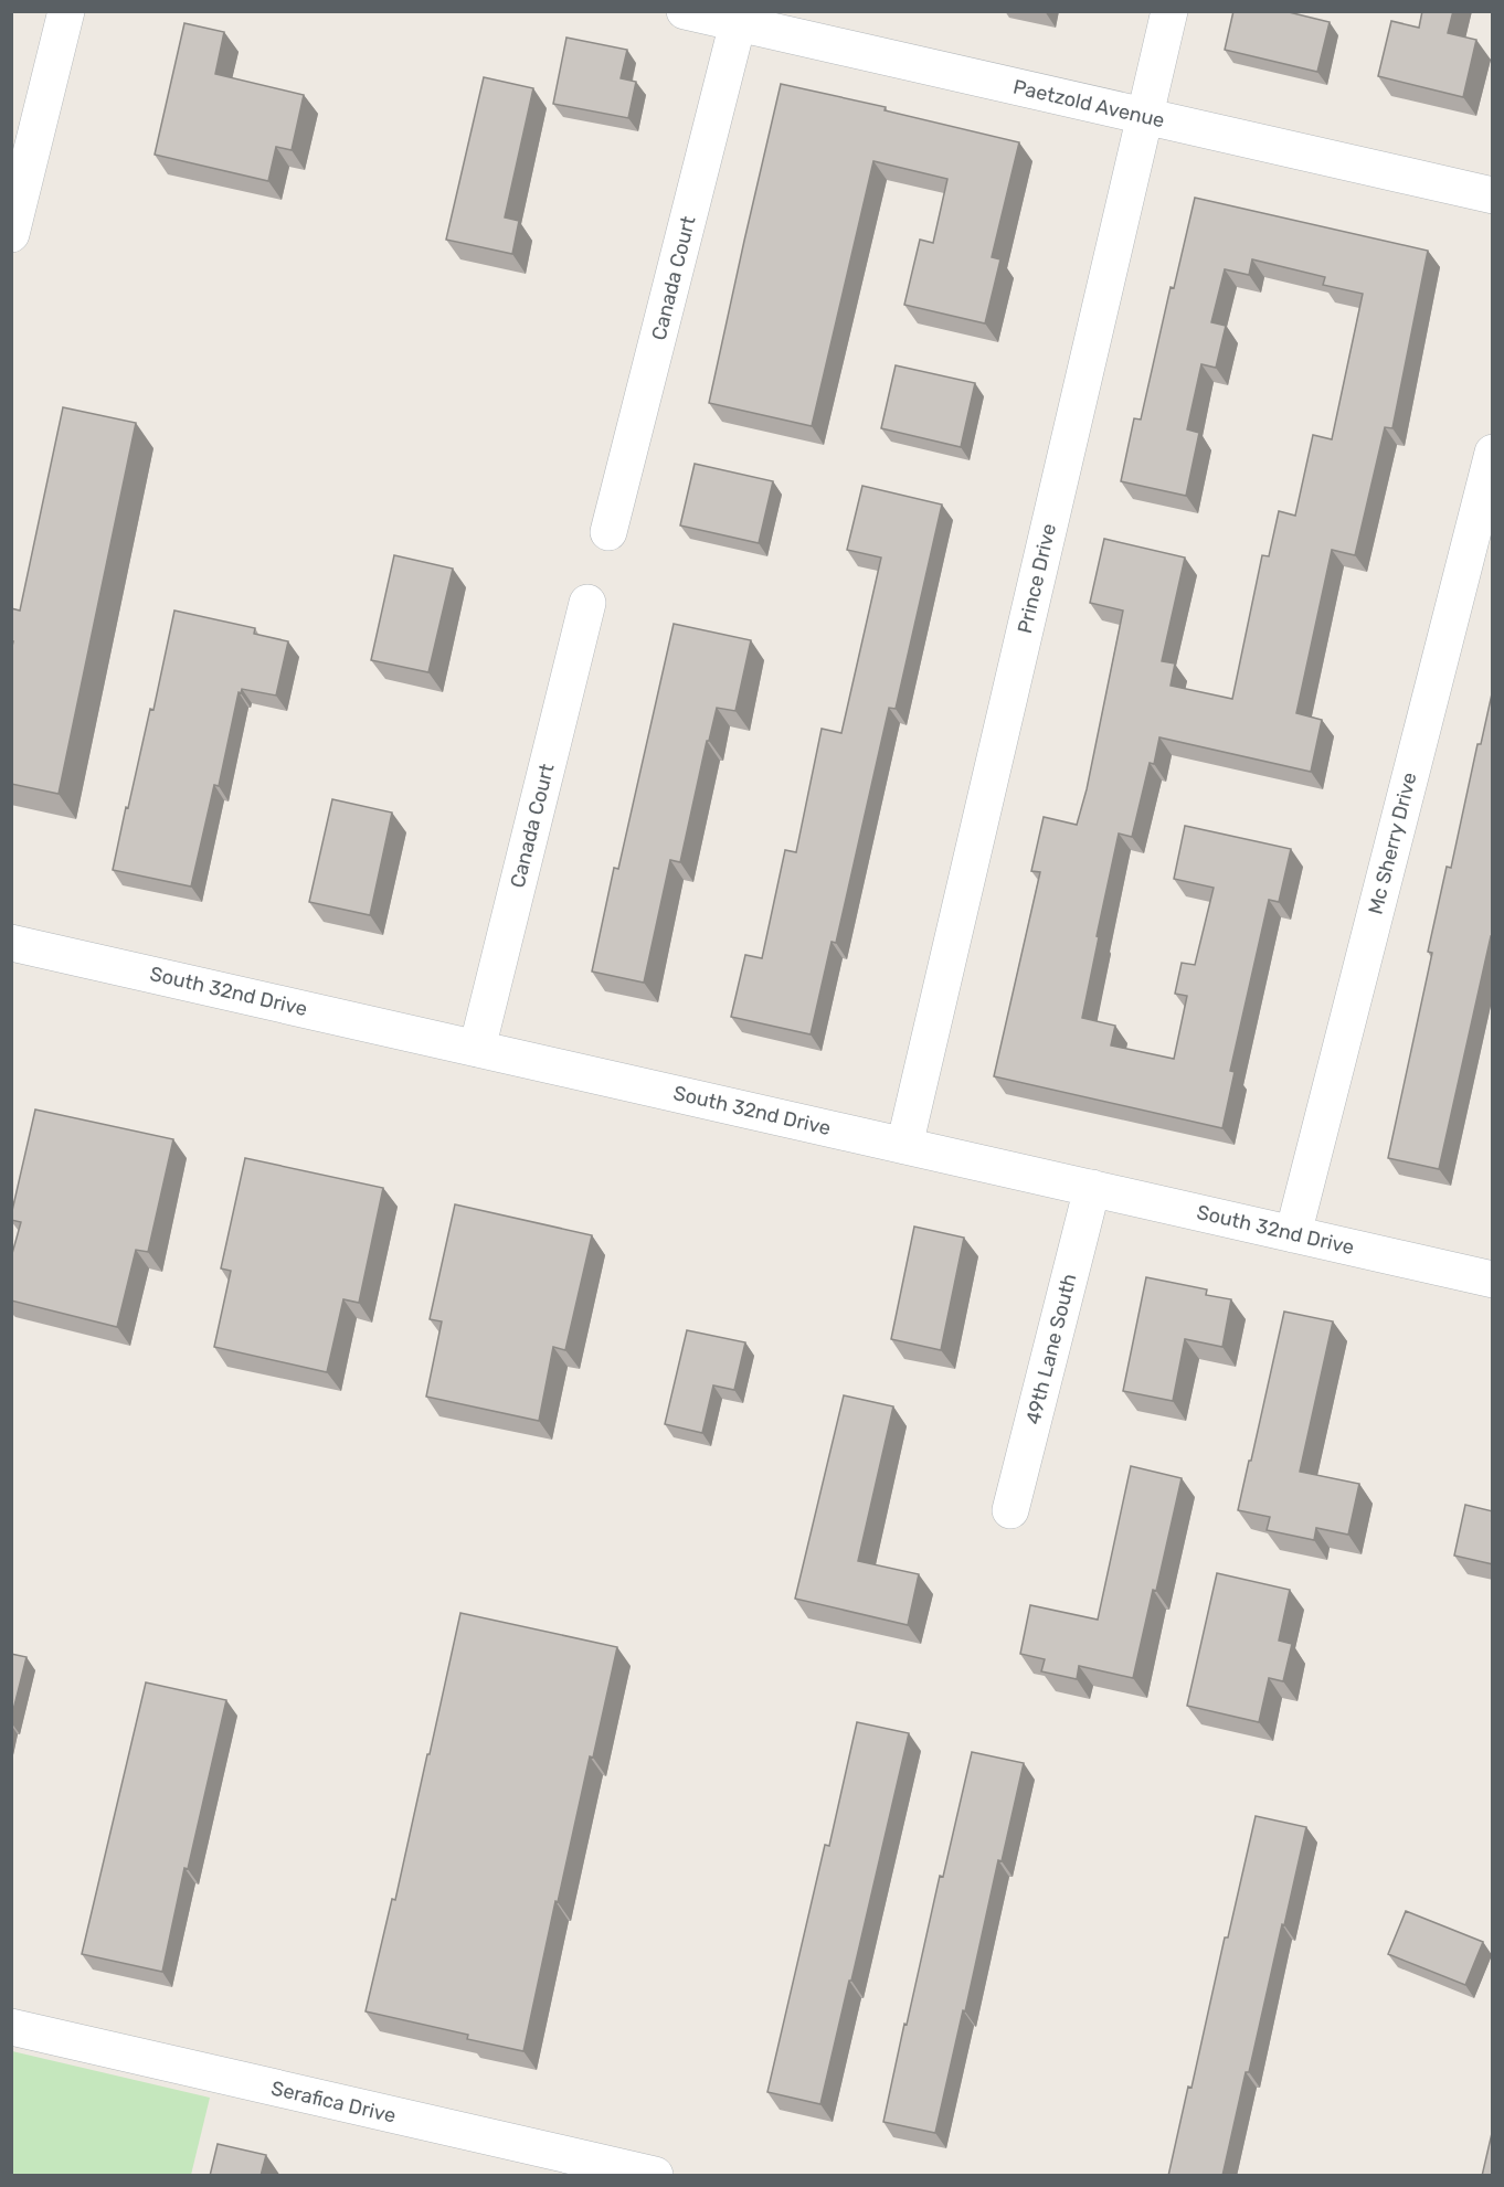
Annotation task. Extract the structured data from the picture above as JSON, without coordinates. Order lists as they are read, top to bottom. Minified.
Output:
{"streets":{"street":["Paetzold Avenue","Canada Court","Prince Drive","Mc Sherry Drive","South 32nd Drive","49th Lane South","Serafica Drive"]},"crossings":[["Paetzold Avenue","Canada Court"],["Paetzold Avenue","Prince Drive"],["Canada Court","South 32nd Drive"],["Prince Drive","South 32nd Drive"],["Mc Sherry Drive","South 32nd Drive"],["South 32nd Drive","49th Lane South"]]}
